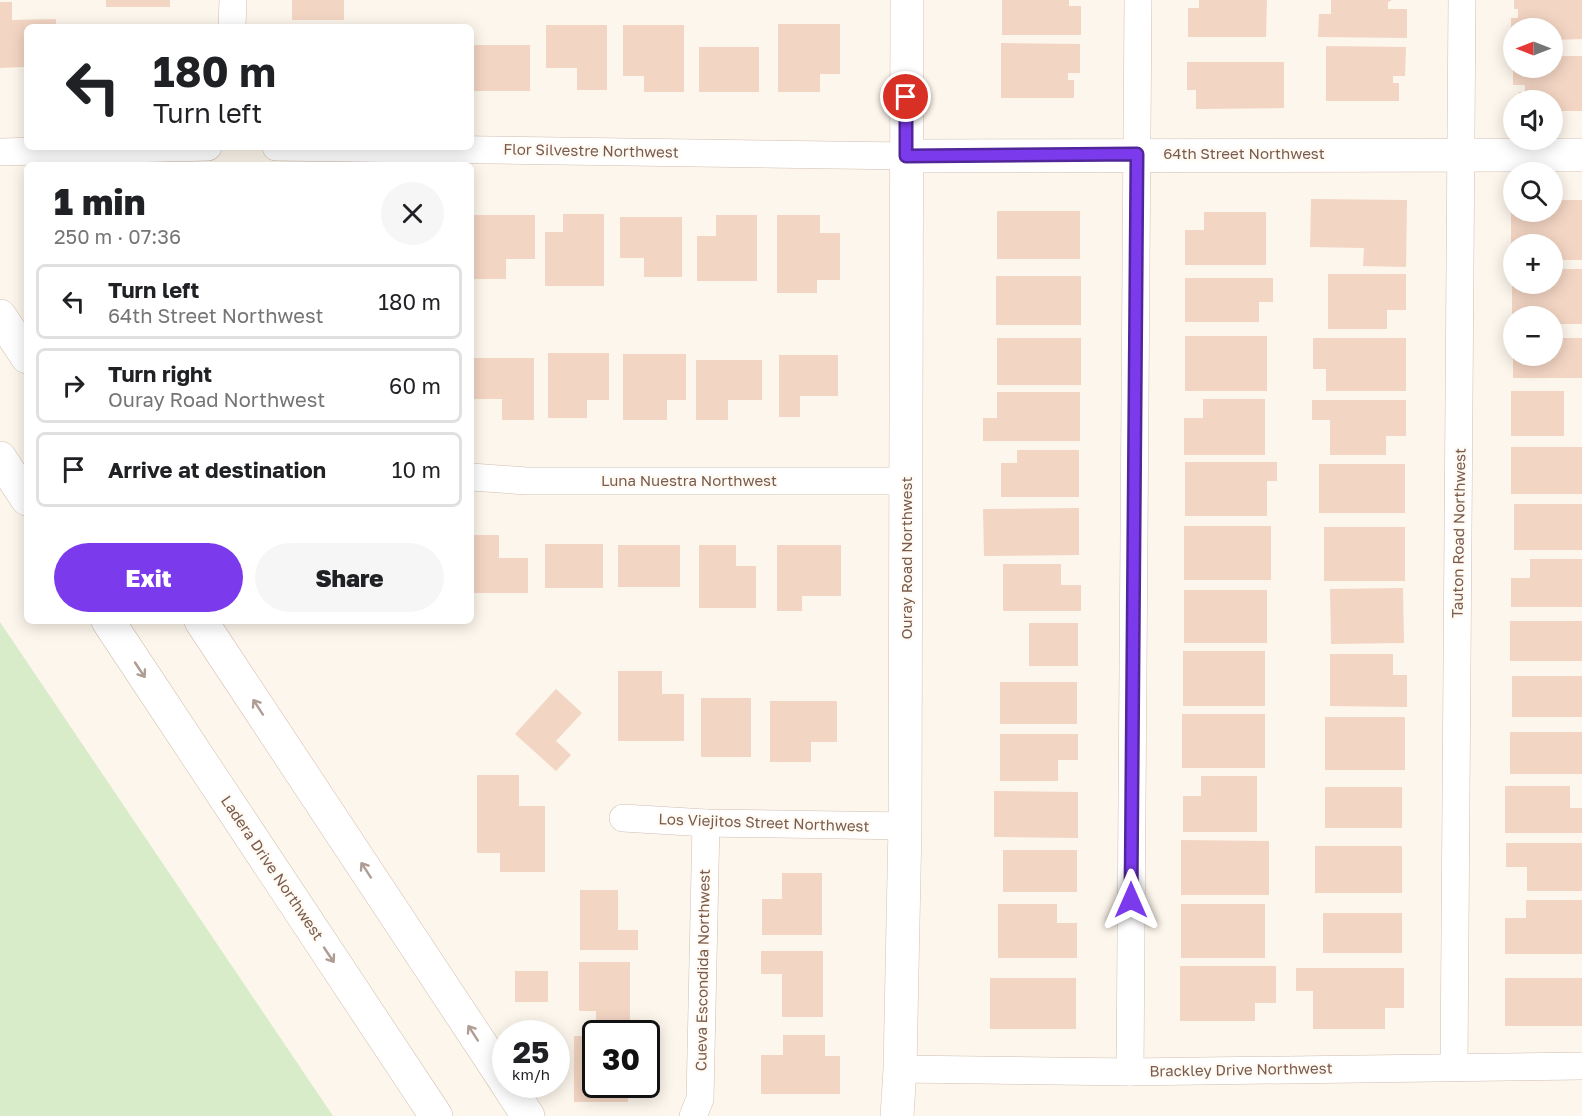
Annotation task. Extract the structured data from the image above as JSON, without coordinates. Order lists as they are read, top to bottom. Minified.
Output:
{"streets":{"street":["Flor Silvestre Northwest","64th Street Northwest","Luna Nuestra Northwest","Tauton Road Northwest","Ouray Road Northwest","Los Viejitos Street Northwest","Ladera Drive Northwest","Cueva Escondida Northwest","Brackley Drive Northwest"]},"crossings":[["Flor Silvestre Northwest","64th Street Northwest"],["Flor Silvestre Northwest","Ouray Road Northwest"],["64th Street Northwest","Tauton Road Northwest"],["64th Street Northwest","Ouray Road Northwest"],["Luna Nuestra Northwest","Ouray Road Northwest"],["Tauton Road Northwest","Brackley Drive Northwest"],["Ouray Road Northwest","Los Viejitos Street Northwest"],["Ouray Road Northwest","Brackley Drive Northwest"],["Los Viejitos Street Northwest","Cueva Escondida Northwest"]],"north":"left","page":{"map_buttons":["+","−"],"turn":["180 m","Turn left"],"heading":["1 min","250 m · 07:36"],"list":[{"name":"Turn left","note":"64th Street Northwest","value":"180 m"},{"name":"Turn right","note":"Ouray Road Northwest","value":"60 m"},{"name":"Arrive at destination","value":"10 m"}],"buttons":["Exit","Share"],"speed":"25 km/h","limit":"30"}}
